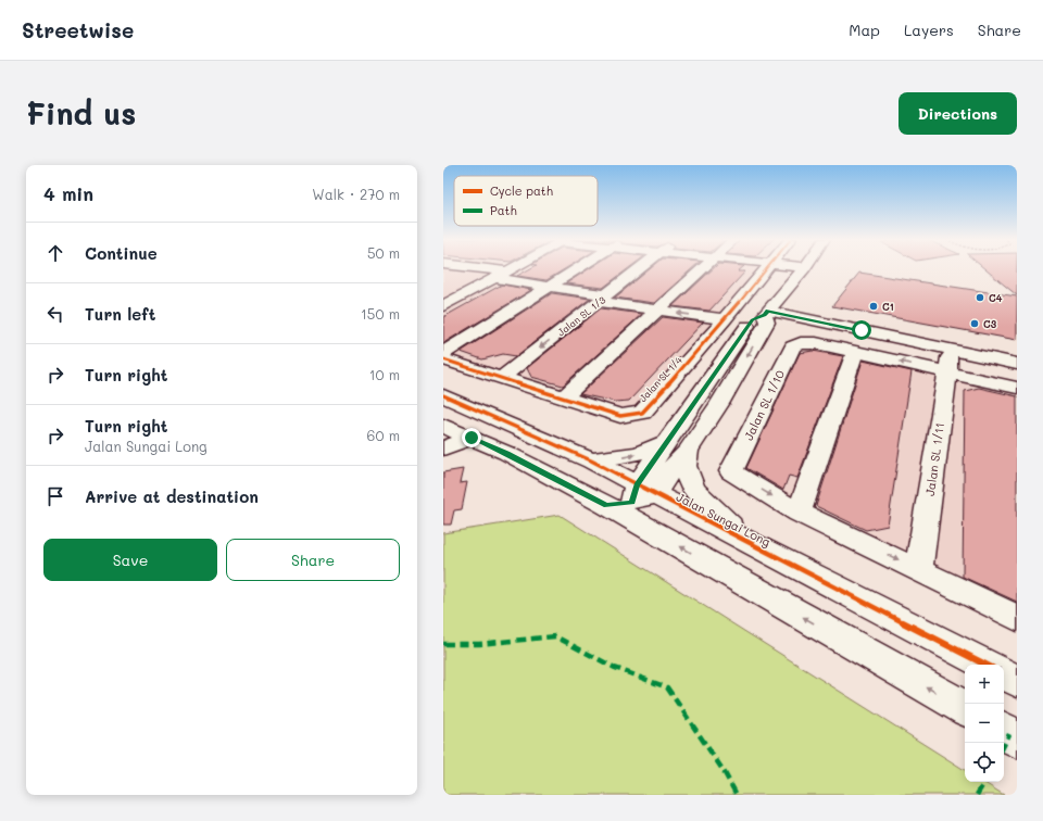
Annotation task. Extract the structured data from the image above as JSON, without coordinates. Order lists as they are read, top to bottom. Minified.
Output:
{"streets":{"street":["Jalan SL 1/3","Jalan SL 1/4","Jalan SL 1/10","Jalan SL 1/11","Jalan Sungai Long"]},"crossings":[["Jalan SL 1/3","Jalan SL 1/4"]],"places":["C4","C1","C3"],"legend":["Cycle path","Path"],"page":{"header":"Streetwise","nav":["Map","Layers","Share"],"buttons":["Directions",["Save","Share"]],"title":"Find us","heading":["4 min","Walk · 270 m"],"list":[["Continue","50 m"],["Turn left","150 m"],["Turn right","10 m"],["Turn right","Jalan Sungai Long","60 m"],"Arrive at destination"],"map_buttons":["+","−"]}}
